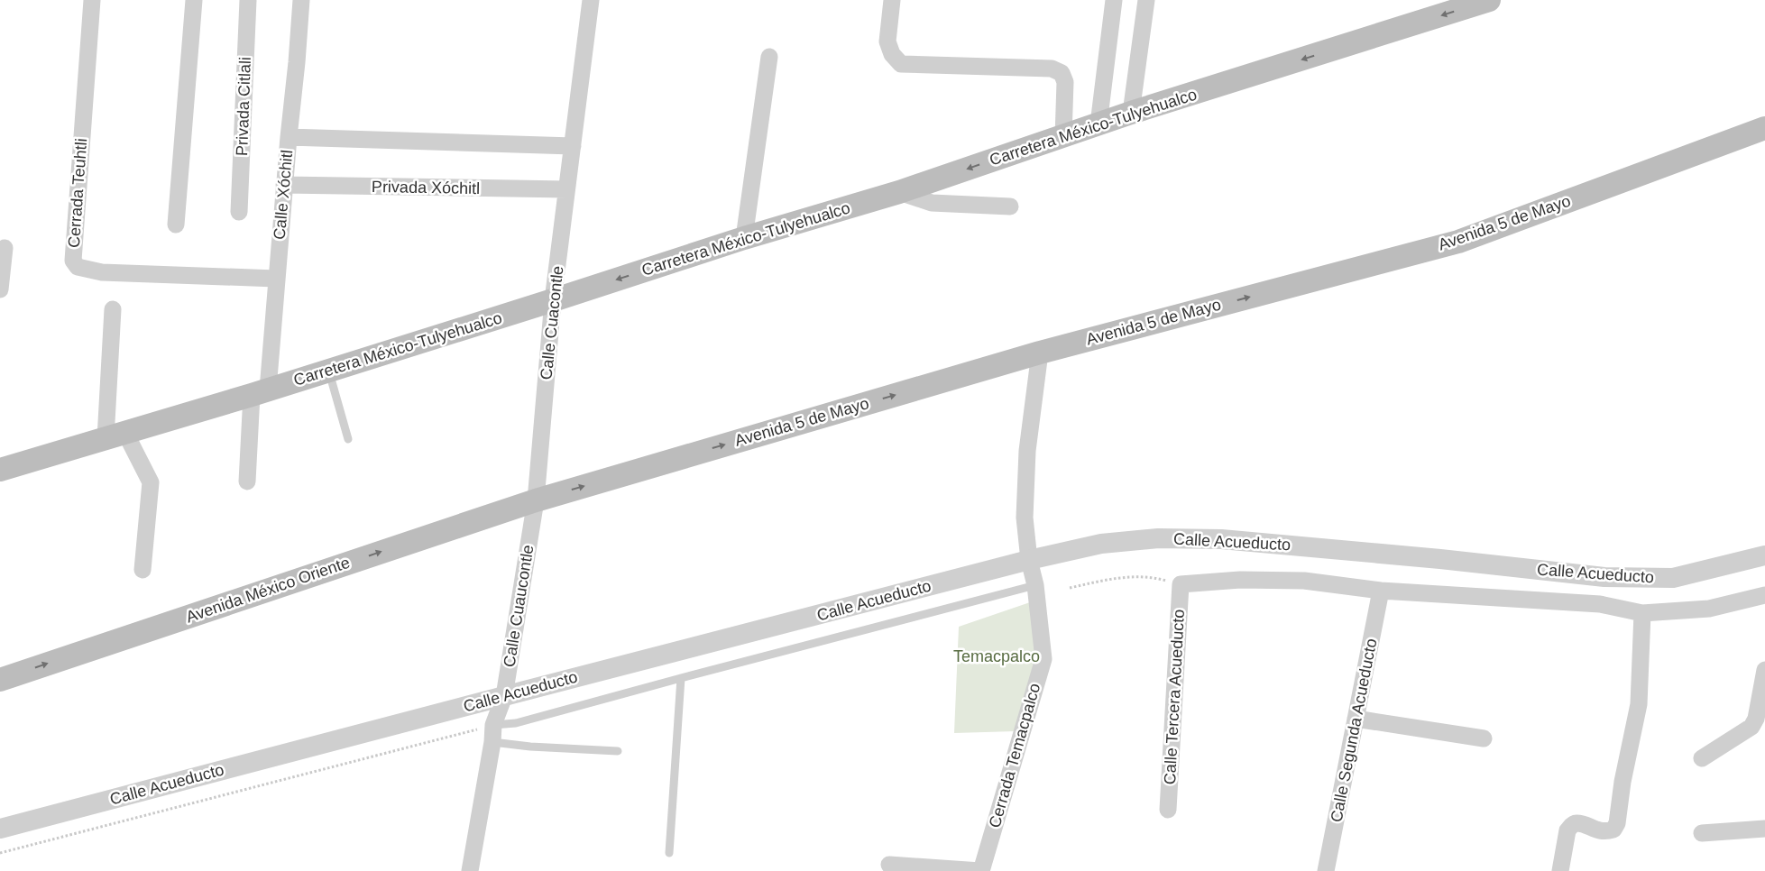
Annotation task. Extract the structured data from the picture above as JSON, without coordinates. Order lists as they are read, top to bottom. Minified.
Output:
{"streets":{"main road":["Carretera México-Tulyehualco","Avenida 5 de Mayo","Avenida México Oriente"],"street":["Privada Citlali","Privada Xóchitl","Cerrada Teuhtli","Calle Xóchitl","Calle Cuacontle","Calle Acueducto","Calle Cuaucontle","Calle Tercera Acueducto","Calle Segunda Acueducto","Cerrada Temacpalco"]},"crossings":[["Carretera México-Tulyehualco","Calle Xóchitl"],["Carretera México-Tulyehualco","Calle Cuacontle"],["Privada Xóchitl","Calle Xóchitl"],["Privada Xóchitl","Calle Cuacontle"],["Cerrada Teuhtli","Calle Xóchitl"],["Avenida 5 de Mayo","Calle Cuacontle"],["Avenida 5 de Mayo","Avenida México Oriente"],["Avenida 5 de Mayo","Calle Cuaucontle"],["Avenida 5 de Mayo","Cerrada Temacpalco"],["Calle Cuacontle","Avenida México Oriente"],["Calle Cuacontle","Calle Cuaucontle"],["Calle Acueducto","Calle Cuaucontle"],["Calle Acueducto","Calle Tercera Acueducto"],["Calle Acueducto","Calle Segunda Acueducto"],["Calle Acueducto","Cerrada Temacpalco"],["Avenida México Oriente","Calle Cuaucontle"]],"one_way":["Carretera México-Tulyehualco","Avenida 5 de Mayo","Avenida México Oriente"],"parks":["Temacpalco"]}
